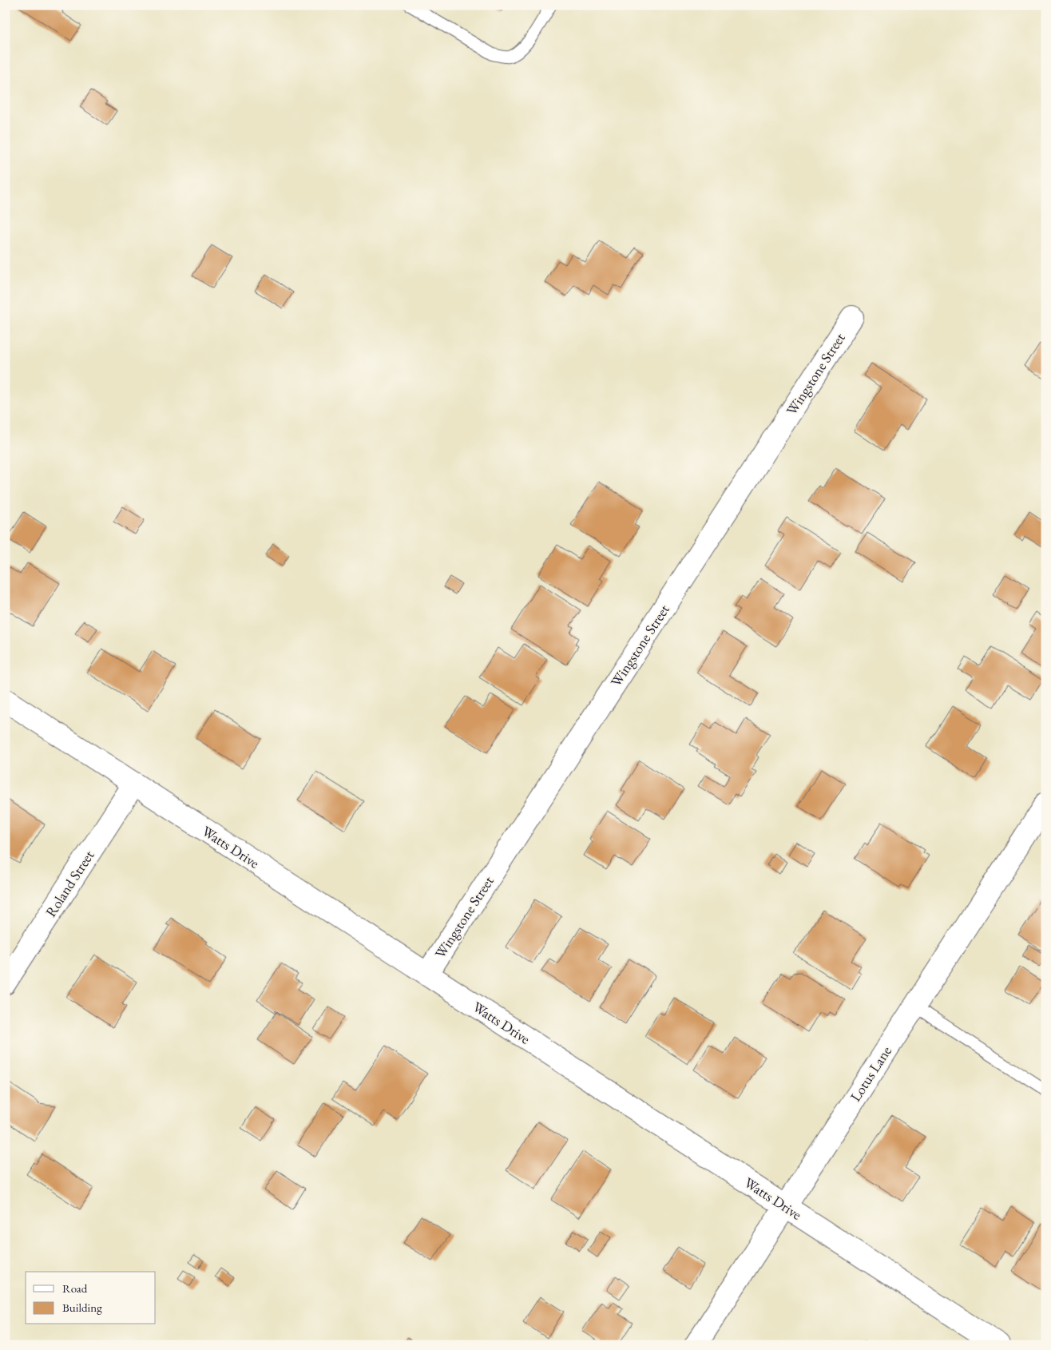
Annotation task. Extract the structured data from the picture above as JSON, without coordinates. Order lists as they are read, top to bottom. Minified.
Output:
{"streets":{"street":["Wingstone Street","Watts Drive","Roland Street","Lotus Lane"]},"crossings":[["Wingstone Street","Watts Drive"],["Watts Drive","Roland Street"],["Watts Drive","Lotus Lane"]],"legend":["Road","Building"]}
